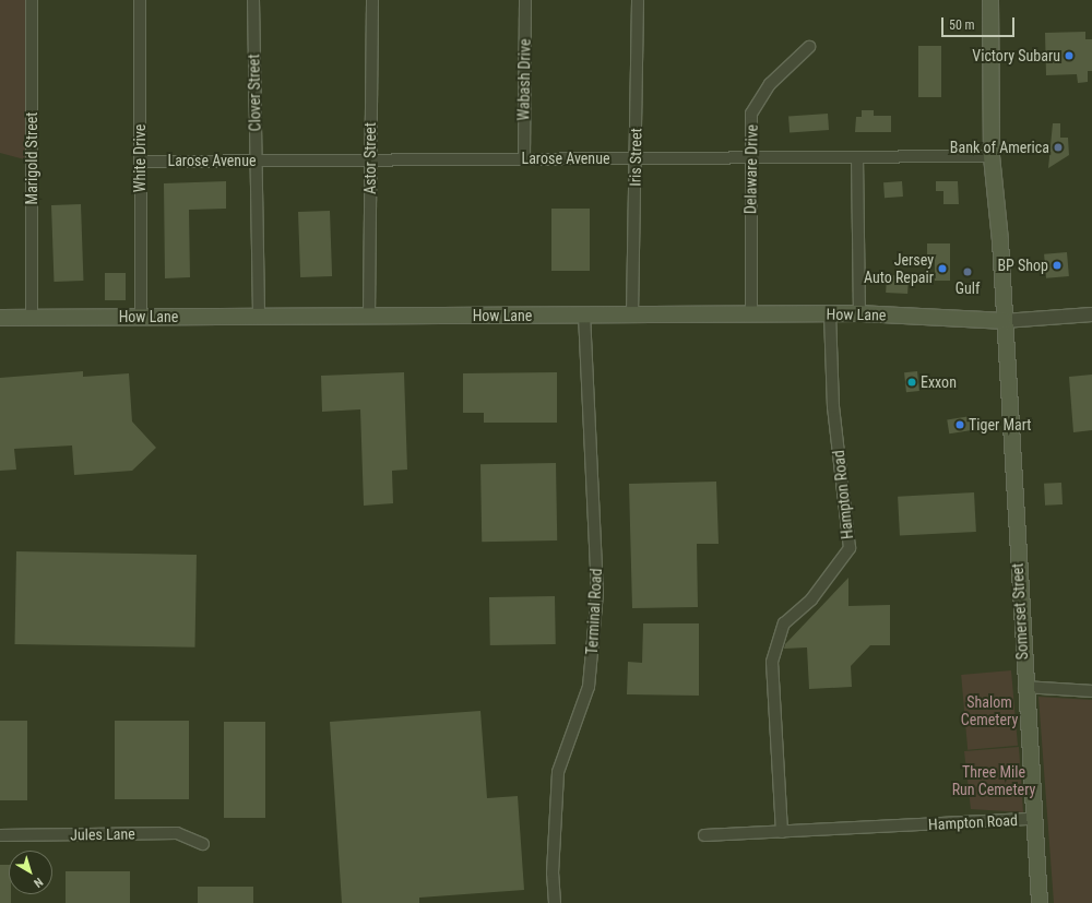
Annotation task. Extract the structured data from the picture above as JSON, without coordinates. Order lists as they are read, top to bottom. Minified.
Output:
{"streets":{"main road":["How Lane","Somerset Street"],"street":["Wabash Drive","Clover Street","Iris Street","Marigold Street","White Drive","Astor Street","Larose Avenue","Delaware Drive","Hampton Road","Terminal Road","Jules Lane"]},"crossings":[["Wabash Drive","Larose Avenue"],["Clover Street","Larose Avenue"],["Clover Street","How Lane"],["Iris Street","Larose Avenue"],["Iris Street","How Lane"],["Marigold Street","How Lane"],["White Drive","Larose Avenue"],["White Drive","How Lane"],["Astor Street","Larose Avenue"],["Astor Street","How Lane"],["Larose Avenue","Delaware Drive"],["Larose Avenue","Somerset Street"],["Delaware Drive","How Lane"],["How Lane","Hampton Road"],["How Lane","Terminal Road"],["How Lane","Somerset Street"],["Hampton Road","Somerset Street"]],"parks":["Shalom Cemetery","Three Mile Run Cemetery"],"places":["Victory Subaru","Bank of America","BP Shop","Jersey Auto Repair","Gulf","Exxon","Tiger Mart"],"scale_bar":"50 m","north":"bottom right"}
